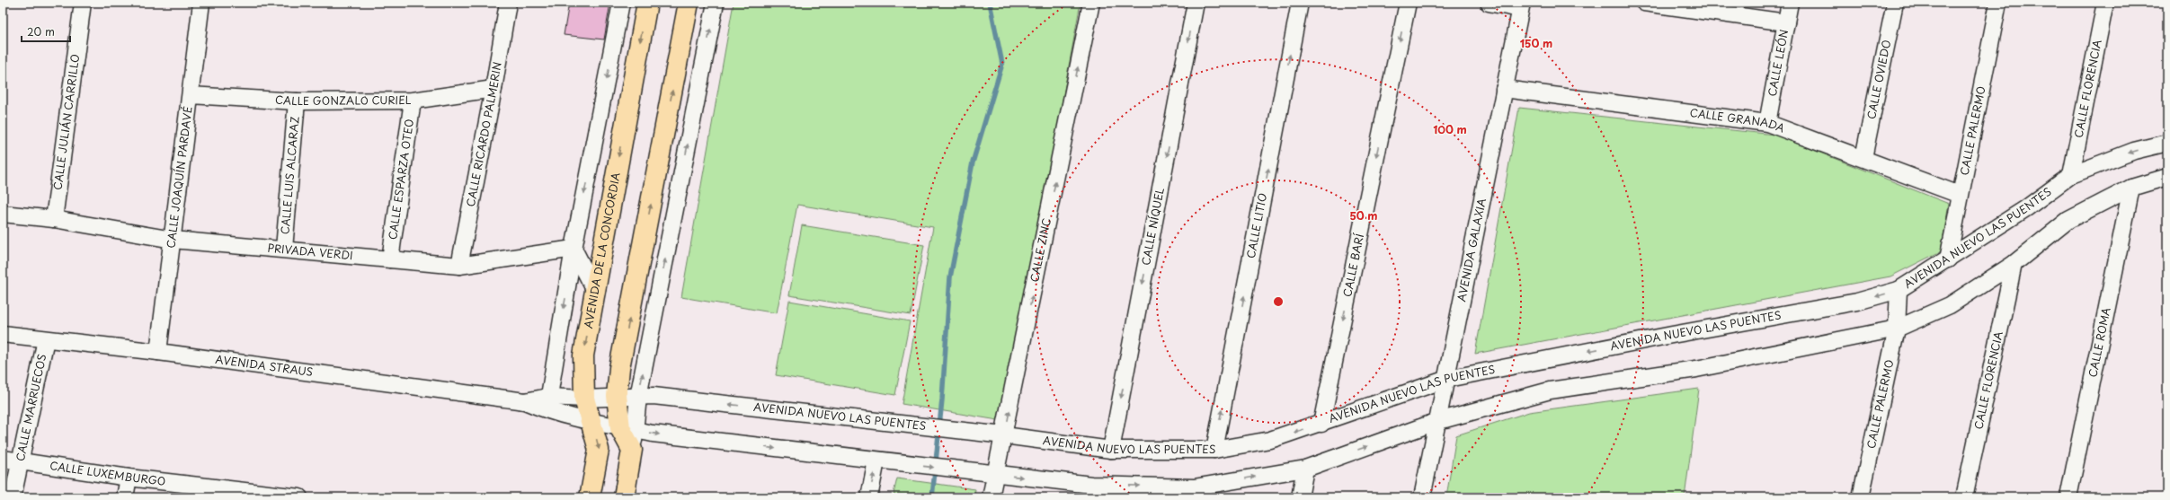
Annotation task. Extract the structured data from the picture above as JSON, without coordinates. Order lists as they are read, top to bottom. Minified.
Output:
{"streets":{"main road":["AVENIDA DE LA CONCORDIA"],"street":["CALLE LEÓN","CALLE OVIEDO","CALLE FLORENCIA","CALLE GONZALO CURIEL","CALLE JULIÁN CARRILLO","CALLE GRANADA","CALLE PALERMO","CALLE RICARDO PALMERIN","CALLE LUIS ALCARAZ","CALLE JOAQUÍN PARDAVÉ","CALLE ESPARZA OTEO","CALLE NÍQUEL","CALLE LITIO","AVENIDA NUEVO LAS PUENTES","CALLE ZINC","AVENIDA GALAXIA","PRIVADA VERDI","CALLE BARÍ","CALLE ROMA","AVENIDA STRAUS","CALLE MARRUECOS","CALLE LUXEMBURGO"]},"crossings":[["CALLE LEÓN","CALLE GRANADA"],["CALLE OVIEDO","CALLE GRANADA"],["CALLE FLORENCIA","AVENIDA NUEVO LAS PUENTES"],["CALLE GONZALO CURIEL","CALLE RICARDO PALMERIN"],["CALLE GONZALO CURIEL","CALLE LUIS ALCARAZ"],["CALLE GONZALO CURIEL","CALLE JOAQUÍN PARDAVÉ"],["CALLE GONZALO CURIEL","CALLE ESPARZA OTEO"],["CALLE JULIÁN CARRILLO","PRIVADA VERDI"],["CALLE GRANADA","CALLE PALERMO"],["CALLE GRANADA","AVENIDA GALAXIA"],["CALLE PALERMO","AVENIDA NUEVO LAS PUENTES"],["CALLE RICARDO PALMERIN","PRIVADA VERDI"],["CALLE LUIS ALCARAZ","PRIVADA VERDI"],["CALLE JOAQUÍN PARDAVÉ","PRIVADA VERDI"],["CALLE JOAQUÍN PARDAVÉ","AVENIDA STRAUS"],["CALLE ESPARZA OTEO","PRIVADA VERDI"],["CALLE NÍQUEL","AVENIDA NUEVO LAS PUENTES"],["CALLE LITIO","AVENIDA NUEVO LAS PUENTES"],["AVENIDA NUEVO LAS PUENTES","AVENIDA DE LA CONCORDIA"],["AVENIDA NUEVO LAS PUENTES","CALLE ZINC"],["AVENIDA NUEVO LAS PUENTES","AVENIDA GALAXIA"],["AVENIDA NUEVO LAS PUENTES","CALLE BARÍ"],["AVENIDA NUEVO LAS PUENTES","AVENIDA STRAUS"],["AVENIDA DE LA CONCORDIA","AVENIDA STRAUS"],["AVENIDA STRAUS","CALLE MARRUECOS"],["CALLE MARRUECOS","CALLE LUXEMBURGO"]],"one_way":["CALLE NÍQUEL","CALLE LITIO","CALLE ZINC","CALLE BARÍ"],"scale_bar":"20 m","rings":["150 m","100 m","50 m"]}
